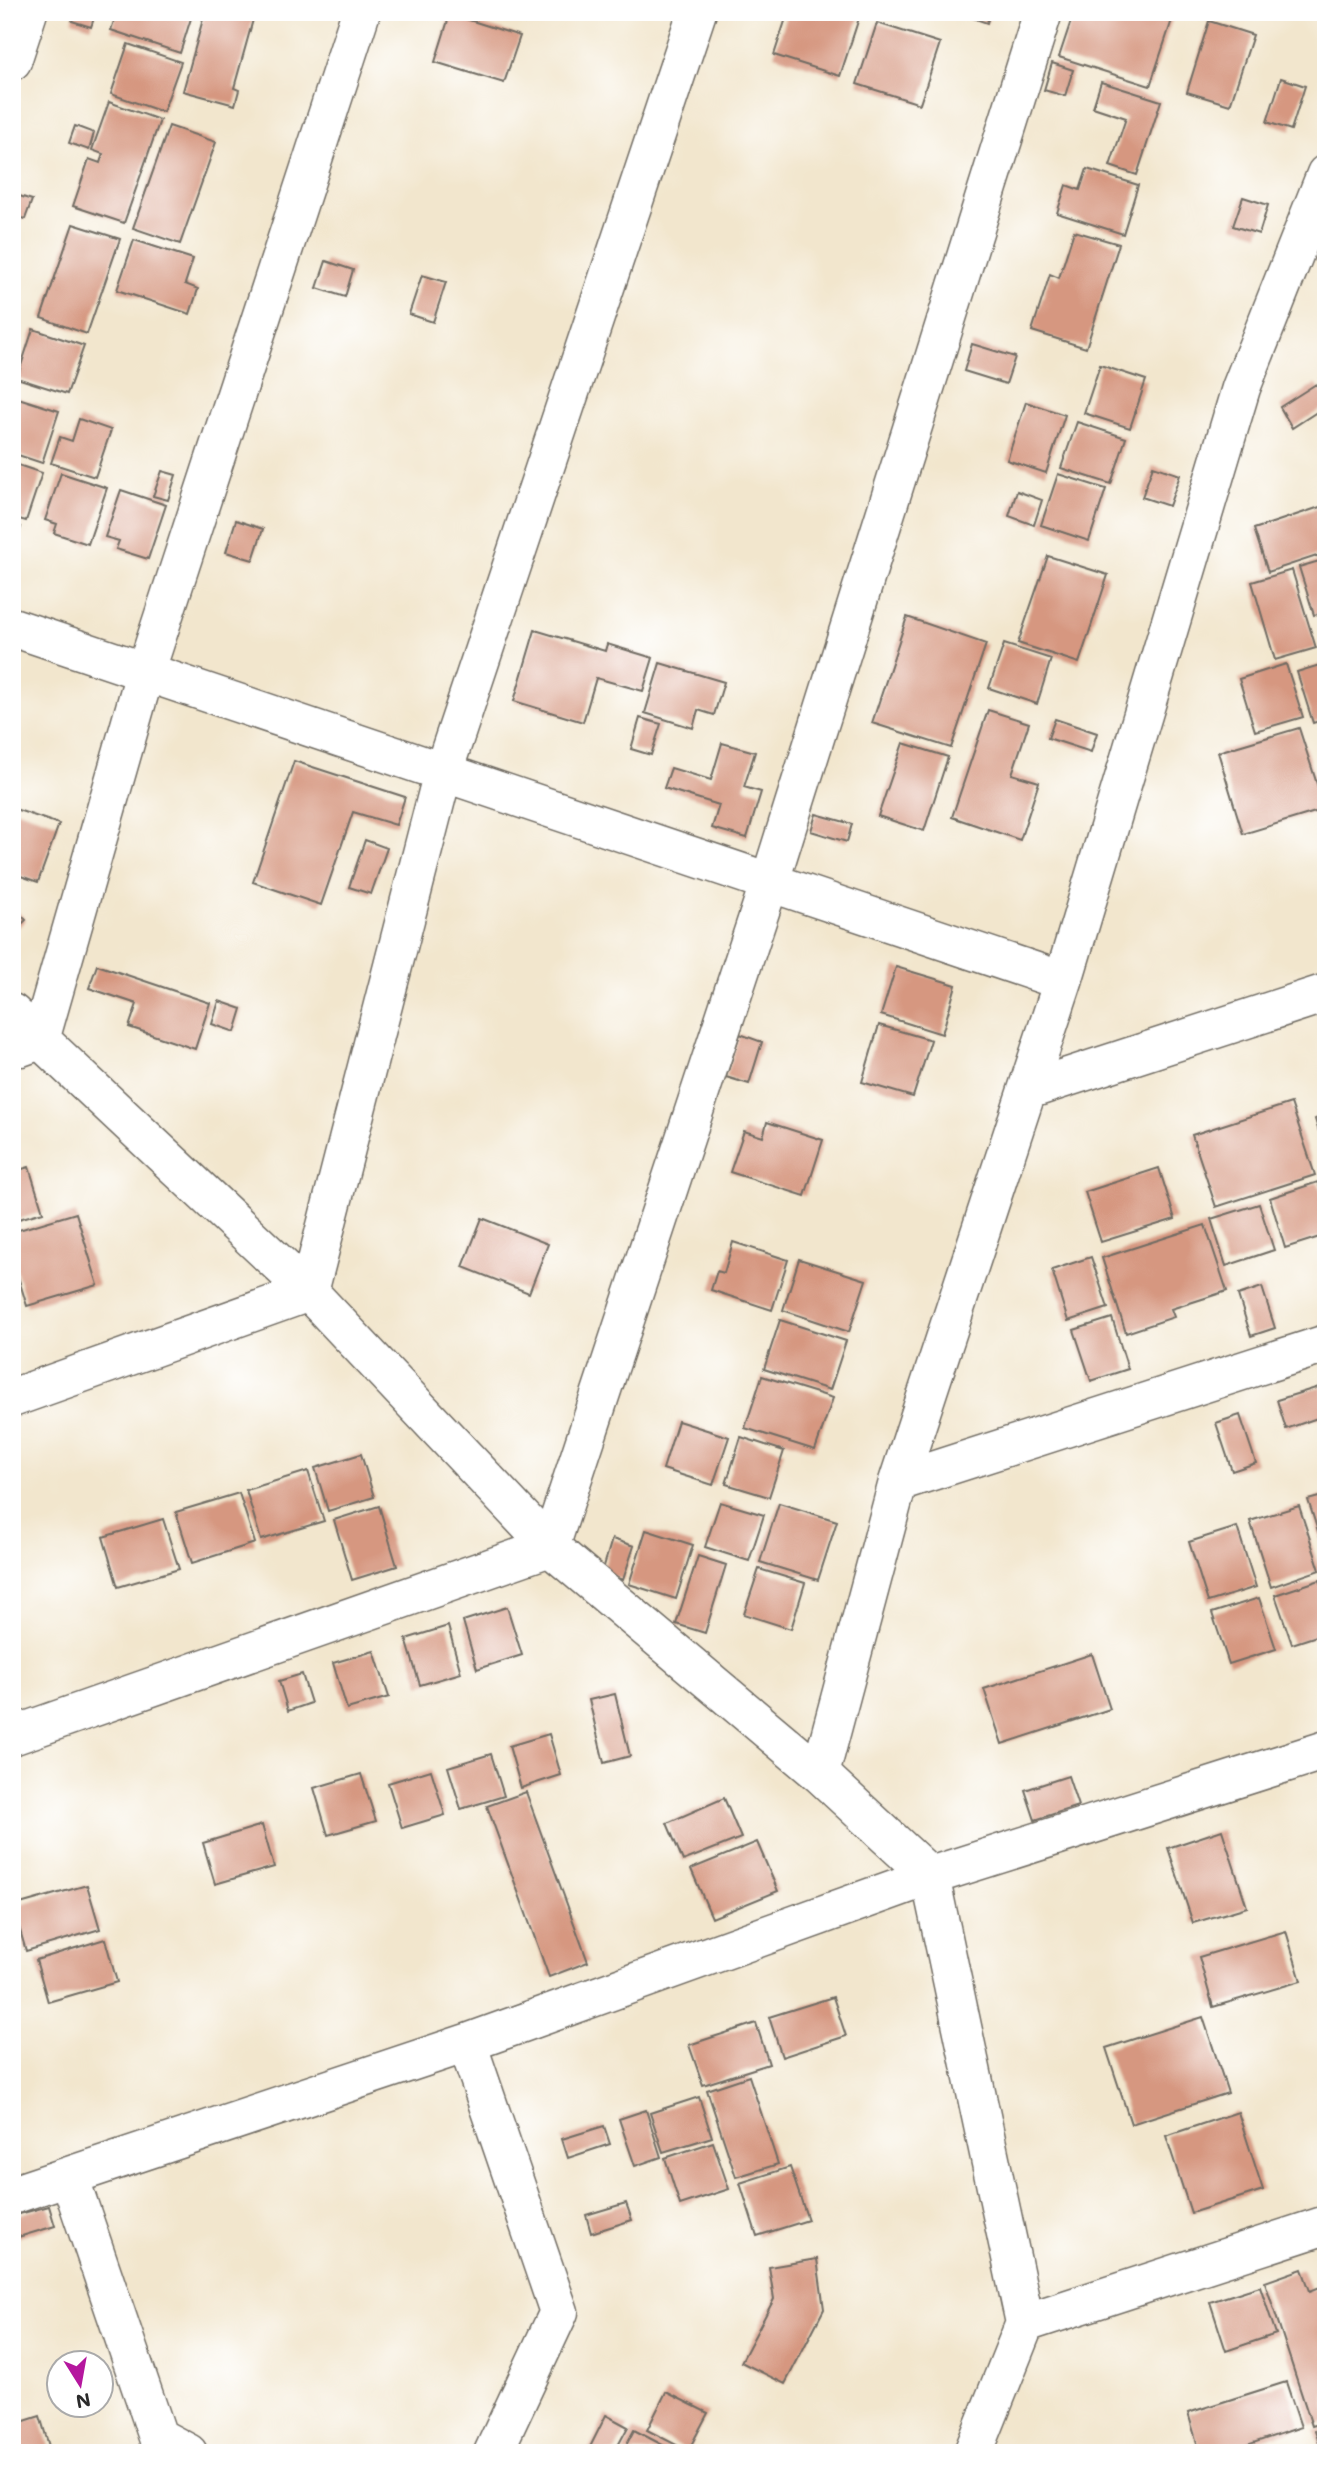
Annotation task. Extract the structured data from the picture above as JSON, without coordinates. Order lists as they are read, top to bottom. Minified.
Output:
{"north":"bottom"}
